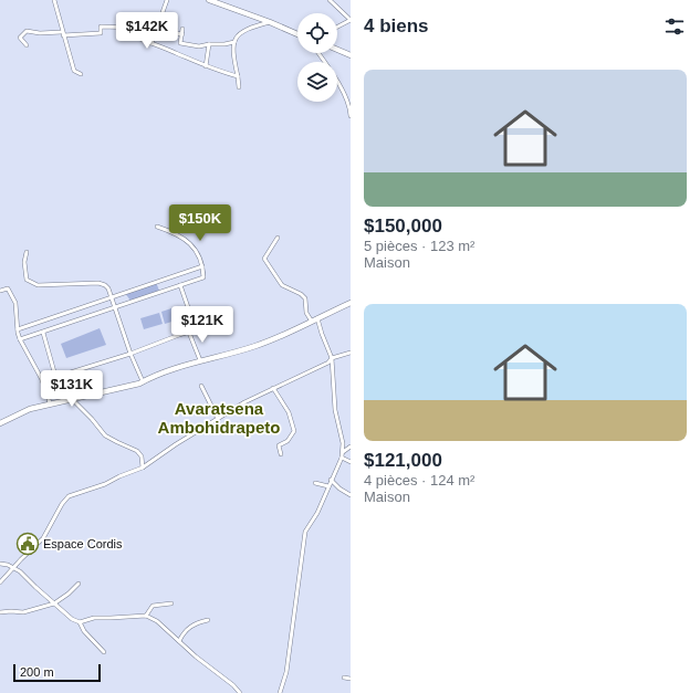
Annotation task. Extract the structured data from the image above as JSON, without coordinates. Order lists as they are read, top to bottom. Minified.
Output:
{"districts":["Avaratsena Ambohidrapeto"],"places":{"public building":["Espace Cordis"]},"scale_bar":"200 m","page":{"heading":"4 biens","price":["$142K","$150K","$121K","$131K"],"list":[{"name":"$150,000","note":"5 pièces · 123 m² · Maison"},{"name":"$121,000","note":"4 pièces · 124 m² · Maison"}],"scale":"200 m"}}
